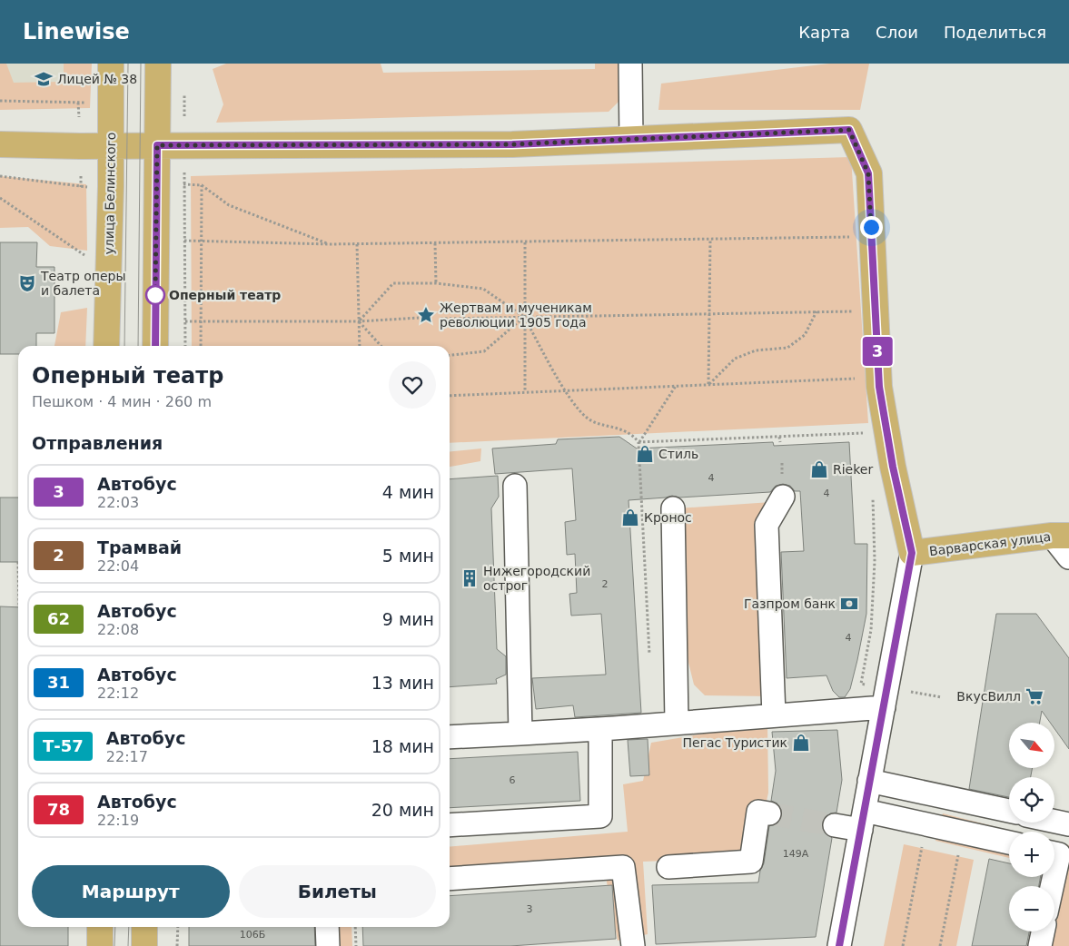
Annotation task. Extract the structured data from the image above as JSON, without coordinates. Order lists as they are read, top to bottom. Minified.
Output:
{"streets":{"main road":["улица Белинского","Варварская улица"]},"places":{"school or university":["Лицей № 38"],"theatre":["Театр оперы и балета"],"other":["Оперный театр"],"place":["Жертвам и мученикам революции 1905 года"],"shop":["Стиль","Rieker","Кронос","Пегас Туристик"],"building":["Нижегородский острог"],"bank":["Газпром банк"],"supermarket":["ВкусВилл"]},"lines":["bus line 3"],"house_numbers":["4","4","2","4","6","149А","3","106Б"],"north":"bottom right","page":{"header":"Linewise","nav":["Карта","Слои","Поделиться"],"on_map":"3","heading":[["Оперный театр","Пешком · 4 мин · 260 m"],"Отправления"],"list":[{"mark":"3","name":"Автобус","note":"22:03","value":"4 мин"},{"mark":"2","name":"Трамвай","note":"22:04","value":"5 мин"},{"mark":"62","name":"Автобус","note":"22:08","value":"9 мин"},{"mark":"31","name":"Автобус","note":"22:12","value":"13 мин"},{"mark":"Т-57","name":"Автобус","note":"22:17","value":"18 мин"},{"mark":"78","name":"Автобус","note":"22:19","value":"20 мин"}],"map_buttons":["+","−"],"buttons":["Маршрут","Билеты"]}}
